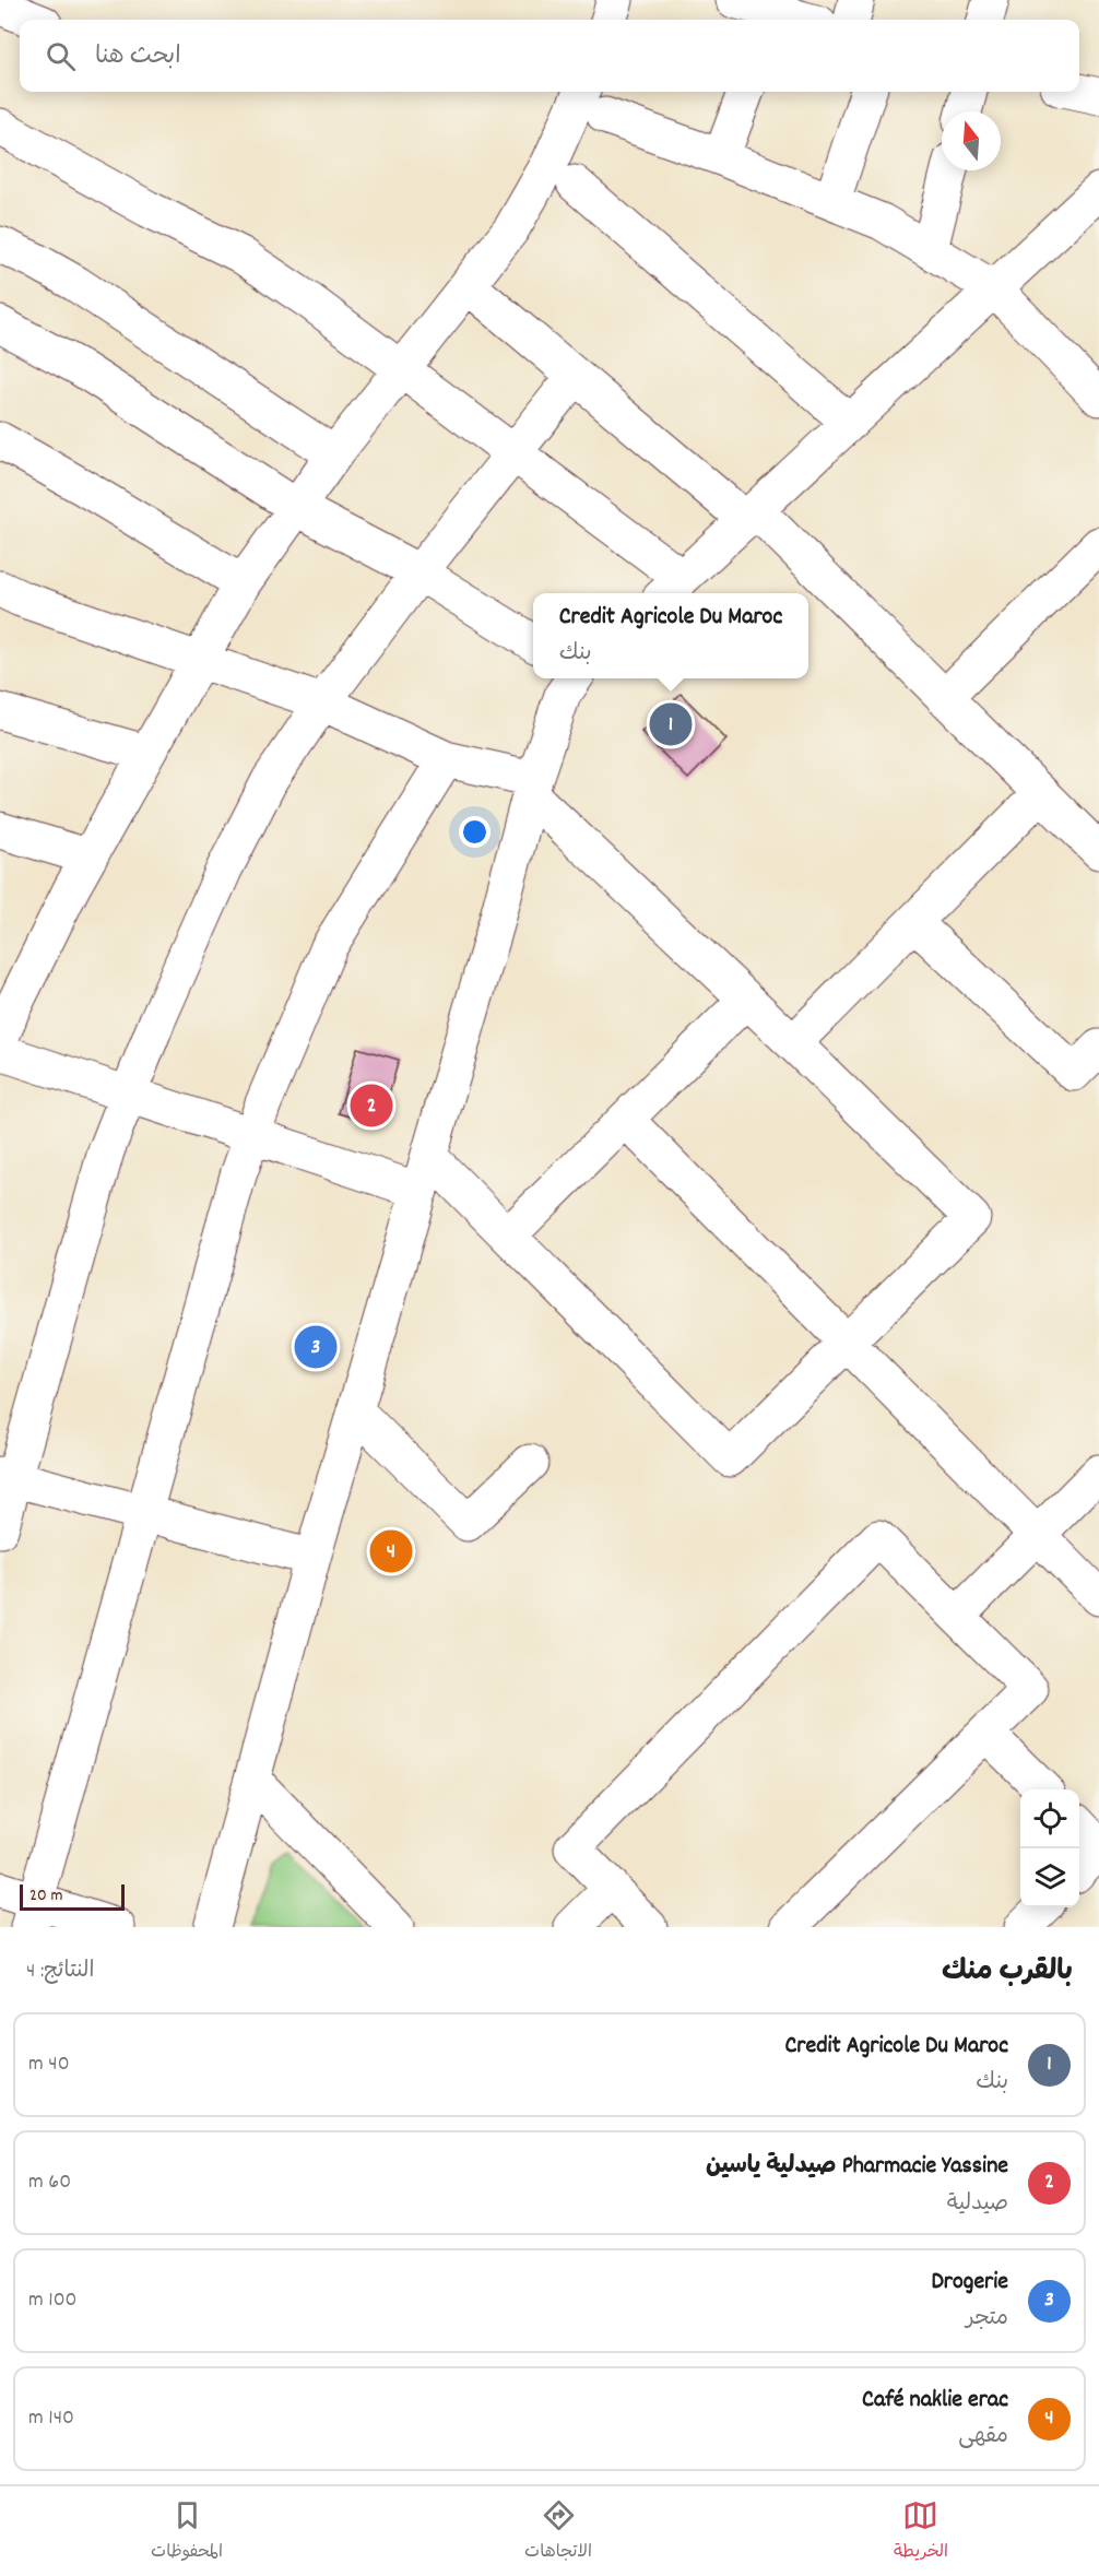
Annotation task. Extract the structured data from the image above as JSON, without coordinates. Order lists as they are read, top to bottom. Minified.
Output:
{"scale_bar":"20 m","north":"top","page":{"search":"ابحث هنا","popup":["Credit Agricole Du Maroc","بنك"],"pins":["1","2","3","4"],"scale":"20 m","heading":["بالقرب منك","النتائج: 4"],"list":[{"mark":"1","name":"Credit Agricole Du Maroc","note":"بنك","value":"40 m"},{"mark":"2","name":"Pharmacie Yassine صيدلية ياسين","note":"صيدلية","value":"60 m"},{"mark":"3","name":"Drogerie","note":"متجر","value":"100 m"},{"mark":"4","name":"Café naklie erac","note":"مقهى","value":"140 m"}],"nav":["الخريطة","الاتجاهات","المحفوظات"]}}
